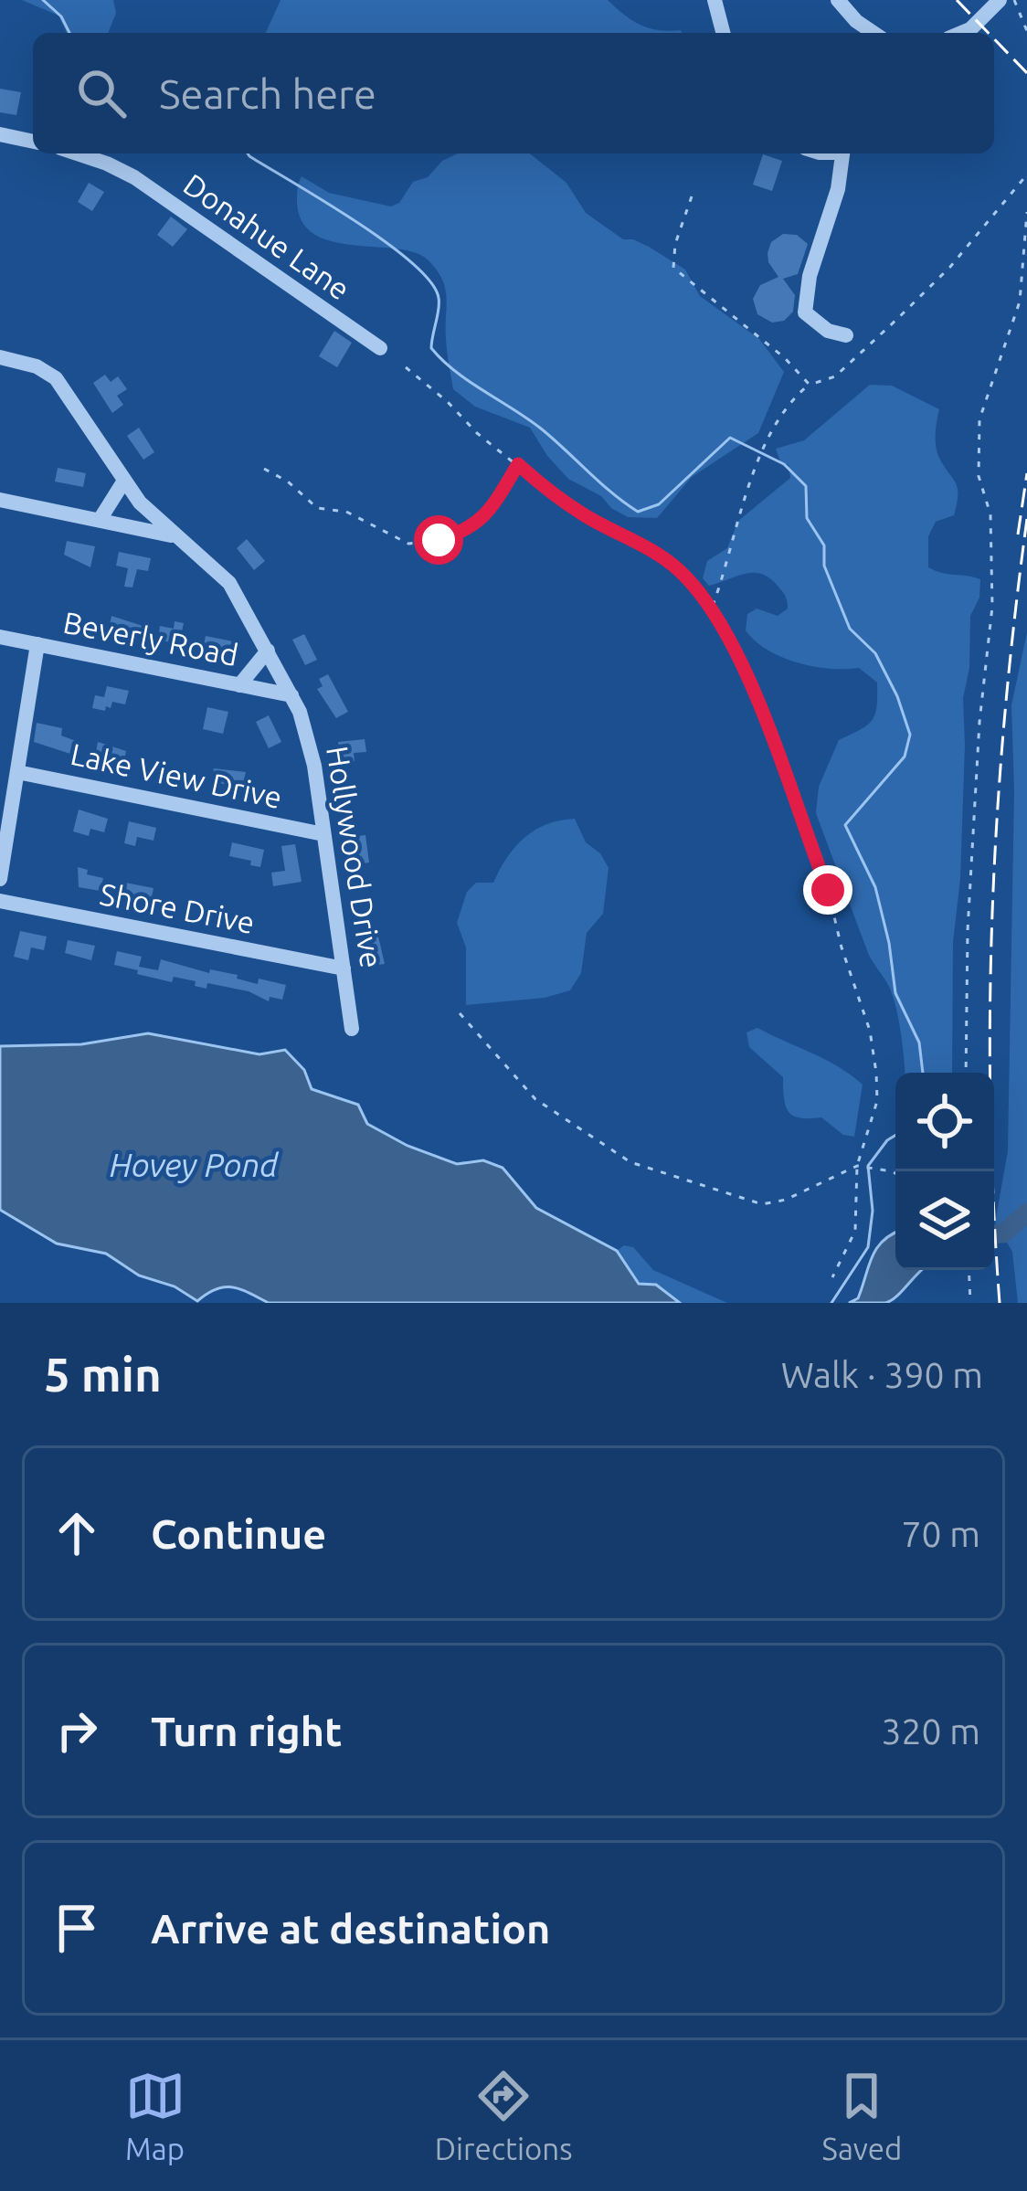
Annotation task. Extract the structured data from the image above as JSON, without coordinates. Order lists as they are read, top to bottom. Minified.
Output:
{"streets":{"street":["Donahue Lane","Beverly Road","Lake View Drive","Hollywood Drive","Shore Drive"]},"crossings":[["Beverly Road","Hollywood Drive"],["Lake View Drive","Hollywood Drive"],["Hollywood Drive","Shore Drive"]],"water":["Hovey Pond"],"page":{"search":"Search here","heading":["5 min","Walk · 390 m"],"list":[["Continue","70 m"],["Turn right","320 m"],"Arrive at destination"],"nav":["Map","Directions","Saved"]}}
